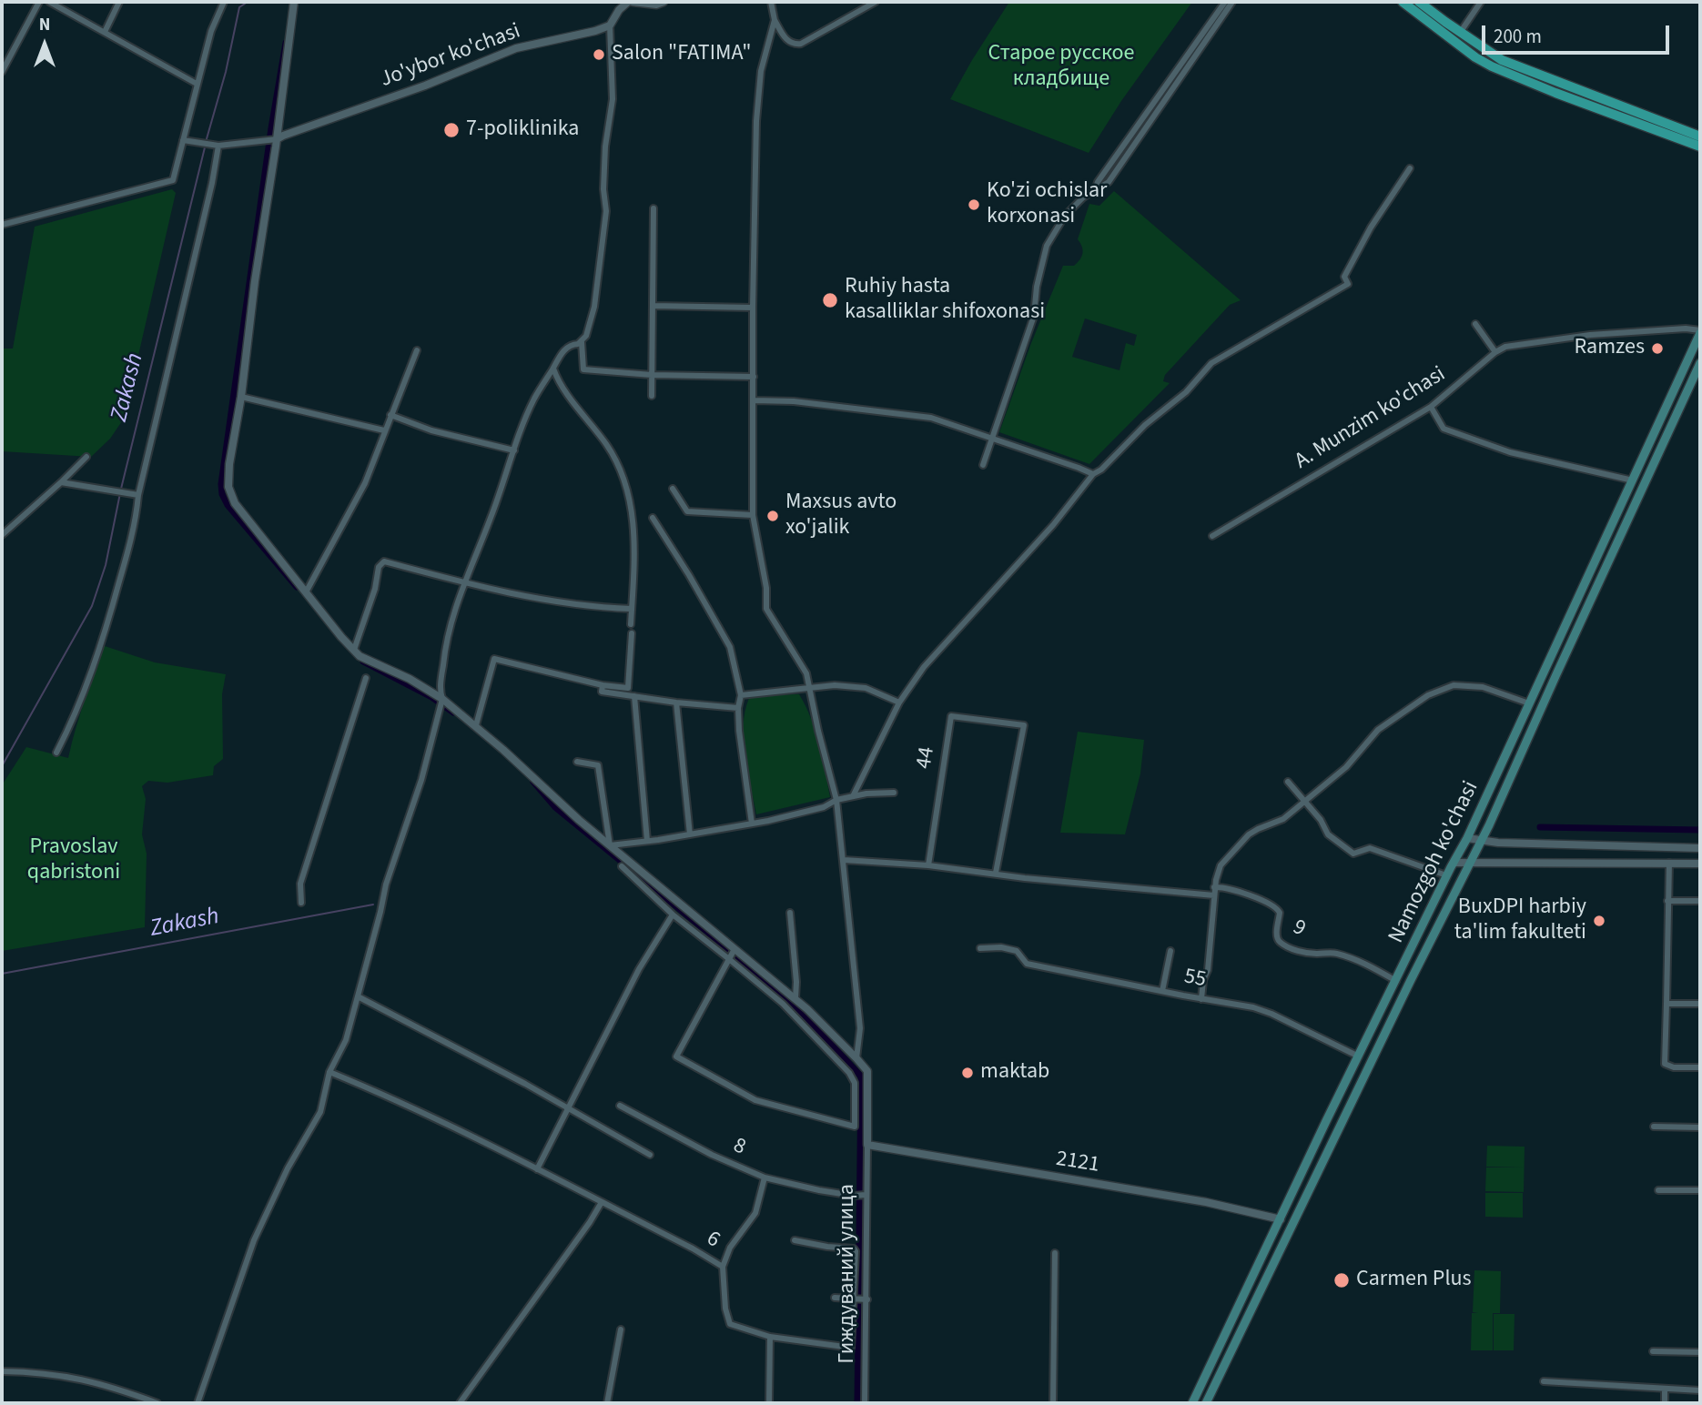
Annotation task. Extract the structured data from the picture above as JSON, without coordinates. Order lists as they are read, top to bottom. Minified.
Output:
{"streets":{"main road":["Namozgoh ko'chasi"],"street":["Jo'ybor ko'chasi","A. Munzim ko'chasi","44","9","55","8","2121","6","Гиждуваний улица"]},"crossings":[["A. Munzim ko'chasi","Namozgoh ko'chasi"],["Namozgoh ko'chasi","9"],["Namozgoh ko'chasi","55"],["Namozgoh ko'chasi","2121"],["8","Гиждуваний улица"],["2121","Гиждуваний улица"]],"water":["Zakash"],"parks":["Старое русское кладбище","Pravoslav qabristoni"],"places":["Salon \"FATIMA\"","7-poliklinika","Ko'zi ochislar korxonasi","Ruhiy hasta kasalliklar shifoxonasi","Ramzes","Maxsus avto xo'jalik","BuxDPI harbiy ta'lim fakulteti","maktab","Carmen Plus"],"scale_bar":"200 m","north":"top"}
